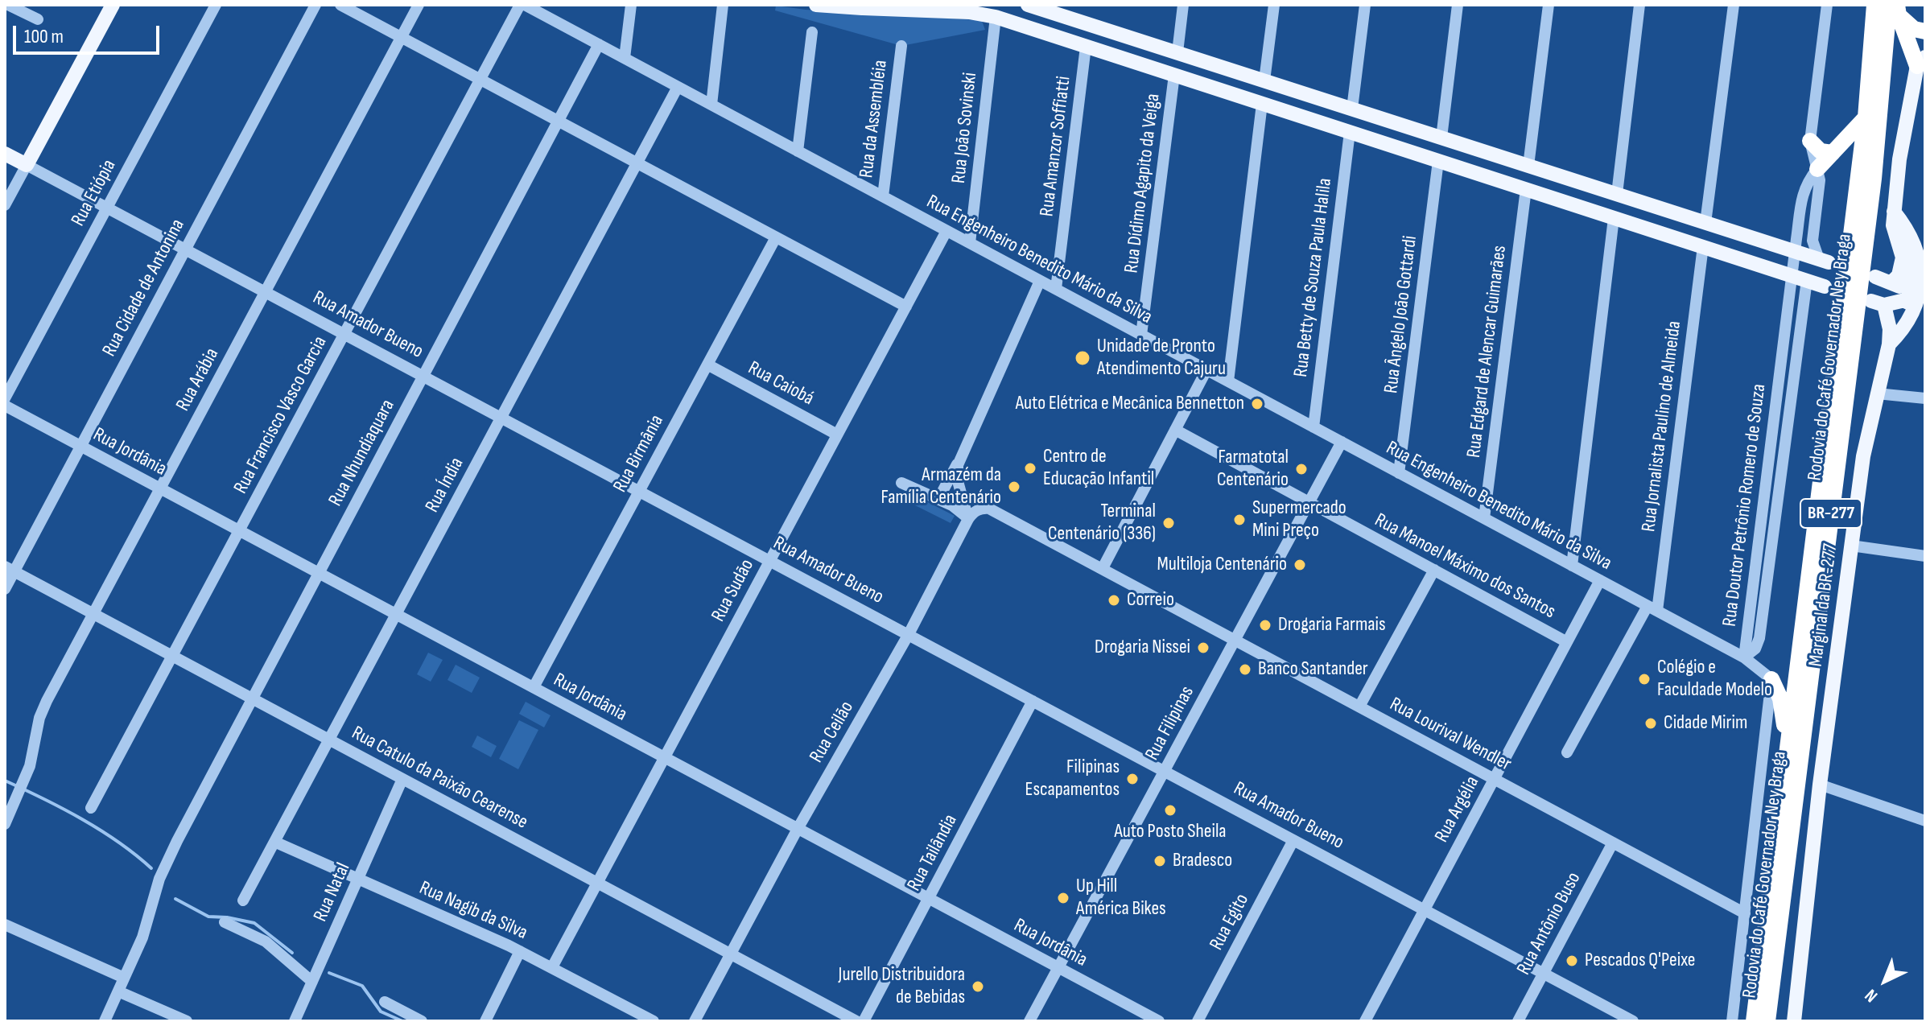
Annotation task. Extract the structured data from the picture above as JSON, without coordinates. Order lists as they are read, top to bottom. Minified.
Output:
{"streets":{"highway":["Rodovia do Café Governador Ney Braga","BR-277"],"main road":["Rua Amador Bueno","Marginal da BR-277"],"street":["Rua da Assembléia","Rua João Sovinski","Rua Amanzor Soffiatti","Rua Dídimo Agapito da Veiga","Rua Etiópia","Rua Engenheiro Benedito Mário da Silva","Rua Betty de Souza Paula Halila","Rua Cidade de Antonina","Rua Ângelo João Gottardi","Rua Edgard de Alencar Guimarães","Rua Arábia","Rua Caiobá","Rua Francisco Vasco Garcia","Rua Jornalista Paulino de Almeida","Rua Jordânia","Rua Nhundiaquara","Rua Birmânia","Rua Índia","Rua Doutor Petrônio Romero de Souza","Rua Manoel Máximo dos Santos","Rua Sudão","Rua Filipinas","Rua Ceilão","Rua Lourival Wendler","Rua Catulo da Paixão Cearense","Rua Argélia","Rua Tailândia","Rua Natal","Rua Nagib da Silva","Rua Egito","Rua Antônio Buso"]},"crossings":[["Rua da Assembléia","Rua Engenheiro Benedito Mário da Silva"],["Rua João Sovinski","Rua Engenheiro Benedito Mário da Silva"],["Rua Amanzor Soffiatti","Rua Engenheiro Benedito Mário da Silva"],["Rua Dídimo Agapito da Veiga","Rua Engenheiro Benedito Mário da Silva"],["Rua Etiópia","Rua Amador Bueno"],["Rua Engenheiro Benedito Mário da Silva","Rua Betty de Souza Paula Halila"],["Rua Engenheiro Benedito Mário da Silva","Rua Ângelo João Gottardi"],["Rua Engenheiro Benedito Mário da Silva","Rua Edgard de Alencar Guimarães"],["Rua Engenheiro Benedito Mário da Silva","Rua Francisco Vasco Garcia"],["Rua Engenheiro Benedito Mário da Silva","Rua Jornalista Paulino de Almeida"],["Rua Engenheiro Benedito Mário da Silva","Rua Nhundiaquara"],["Rua Engenheiro Benedito Mário da Silva","Rua Índia"],["Rua Engenheiro Benedito Mário da Silva","Rua Doutor Petrônio Romero de Souza"],["Rua Engenheiro Benedito Mário da Silva","Rua Sudão"],["Rua Engenheiro Benedito Mário da Silva","Rua Filipinas"],["Rua Engenheiro Benedito Mário da Silva","Rua Argélia"],["Rua Cidade de Antonina","Rua Amador Bueno"],["Rua Cidade de Antonina","Rua Jordânia"],["Rua Cidade de Antonina","Rua Catulo da Paixão Cearense"],["Rua Amador Bueno","Rua Arábia"],["Rua Amador Bueno","Rua Francisco Vasco Garcia"],["Rua Amador Bueno","Rua Nhundiaquara"],["Rua Amador Bueno","Rua Birmânia"],["Rua Amador Bueno","Rua Índia"],["Rua Amador Bueno","Rua Sudão"],["Rua Amador Bueno","Rua Filipinas"],["Rua Amador Bueno","Rua Ceilão"],["Rua Amador Bueno","Rua Argélia"],["Rua Amador Bueno","Rua Tailândia"],["Rua Amador Bueno","Rua Egito"],["Rua Amador Bueno","Rua Antônio Buso"],["Rua Arábia","Rua Jordânia"],["Rua Arábia","Rua Catulo da Paixão Cearense"],["Rua Caiobá","Rua Birmânia"],["Rua Caiobá","Rua Sudão"],["Rua Francisco Vasco Garcia","Rua Jordânia"],["Rua Francisco Vasco Garcia","Rua Catulo da Paixão Cearense"],["Rua Jordânia","Rua Nhundiaquara"],["Rua Jordânia","Rua Birmânia"],["Rua Jordânia","Rua Índia"],["Rua Jordânia","Rua Sudão"],["Rua Jordânia","Rua Filipinas"],["Rua Jordânia","Rua Ceilão"],["Rua Jordânia","Rua Tailândia"],["Rua Nhundiaquara","Rua Catulo da Paixão Cearense"],["Rua Índia","Rua Catulo da Paixão Cearense"],["Rua Índia","Rua Nagib da Silva"],["BR-277","Marginal da BR-277"],["Rua Manoel Máximo dos Santos","Rua Filipinas"],["Rua Manoel Máximo dos Santos","Rua Argélia"],["Rua Sudão","Rua Catulo da Paixão Cearense"],["Rua Sudão","Rua Nagib da Silva"],["Rua Filipinas","Rua Lourival Wendler"],["Rua Ceilão","Rua Lourival Wendler"],["Rua Ceilão","Rua Catulo da Paixão Cearense"],["Rua Lourival Wendler","Rua Argélia"],["Rua Lourival Wendler","Rua Antônio Buso"],["Rua Catulo da Paixão Cearense","Rua Natal"],["Rua Natal","Rua Nagib da Silva"]],"places":["Unidade de Pronto Atendimento Cajuru","Auto Elétrica e Mecânica Bennetton","Centro de Educação Infantil","Farmatotal Centenário","Armazém da Família Centenário","Supermercado Mini Preço","Terminal Centenário (336)","Multiloja Centenário","Correio","Drogaria Farmais","Drogaria Nissei","Banco Santander","Colégio e Faculdade Modelo","Cidade Mirim","Filipinas Escapamentos","Auto Posto Sheila","Bradesco","Up Hill América Bikes","Pescados Q'Peixe","Jurello Distribuidora de Bebidas"],"scale_bar":"100 m","north":"bottom left"}
